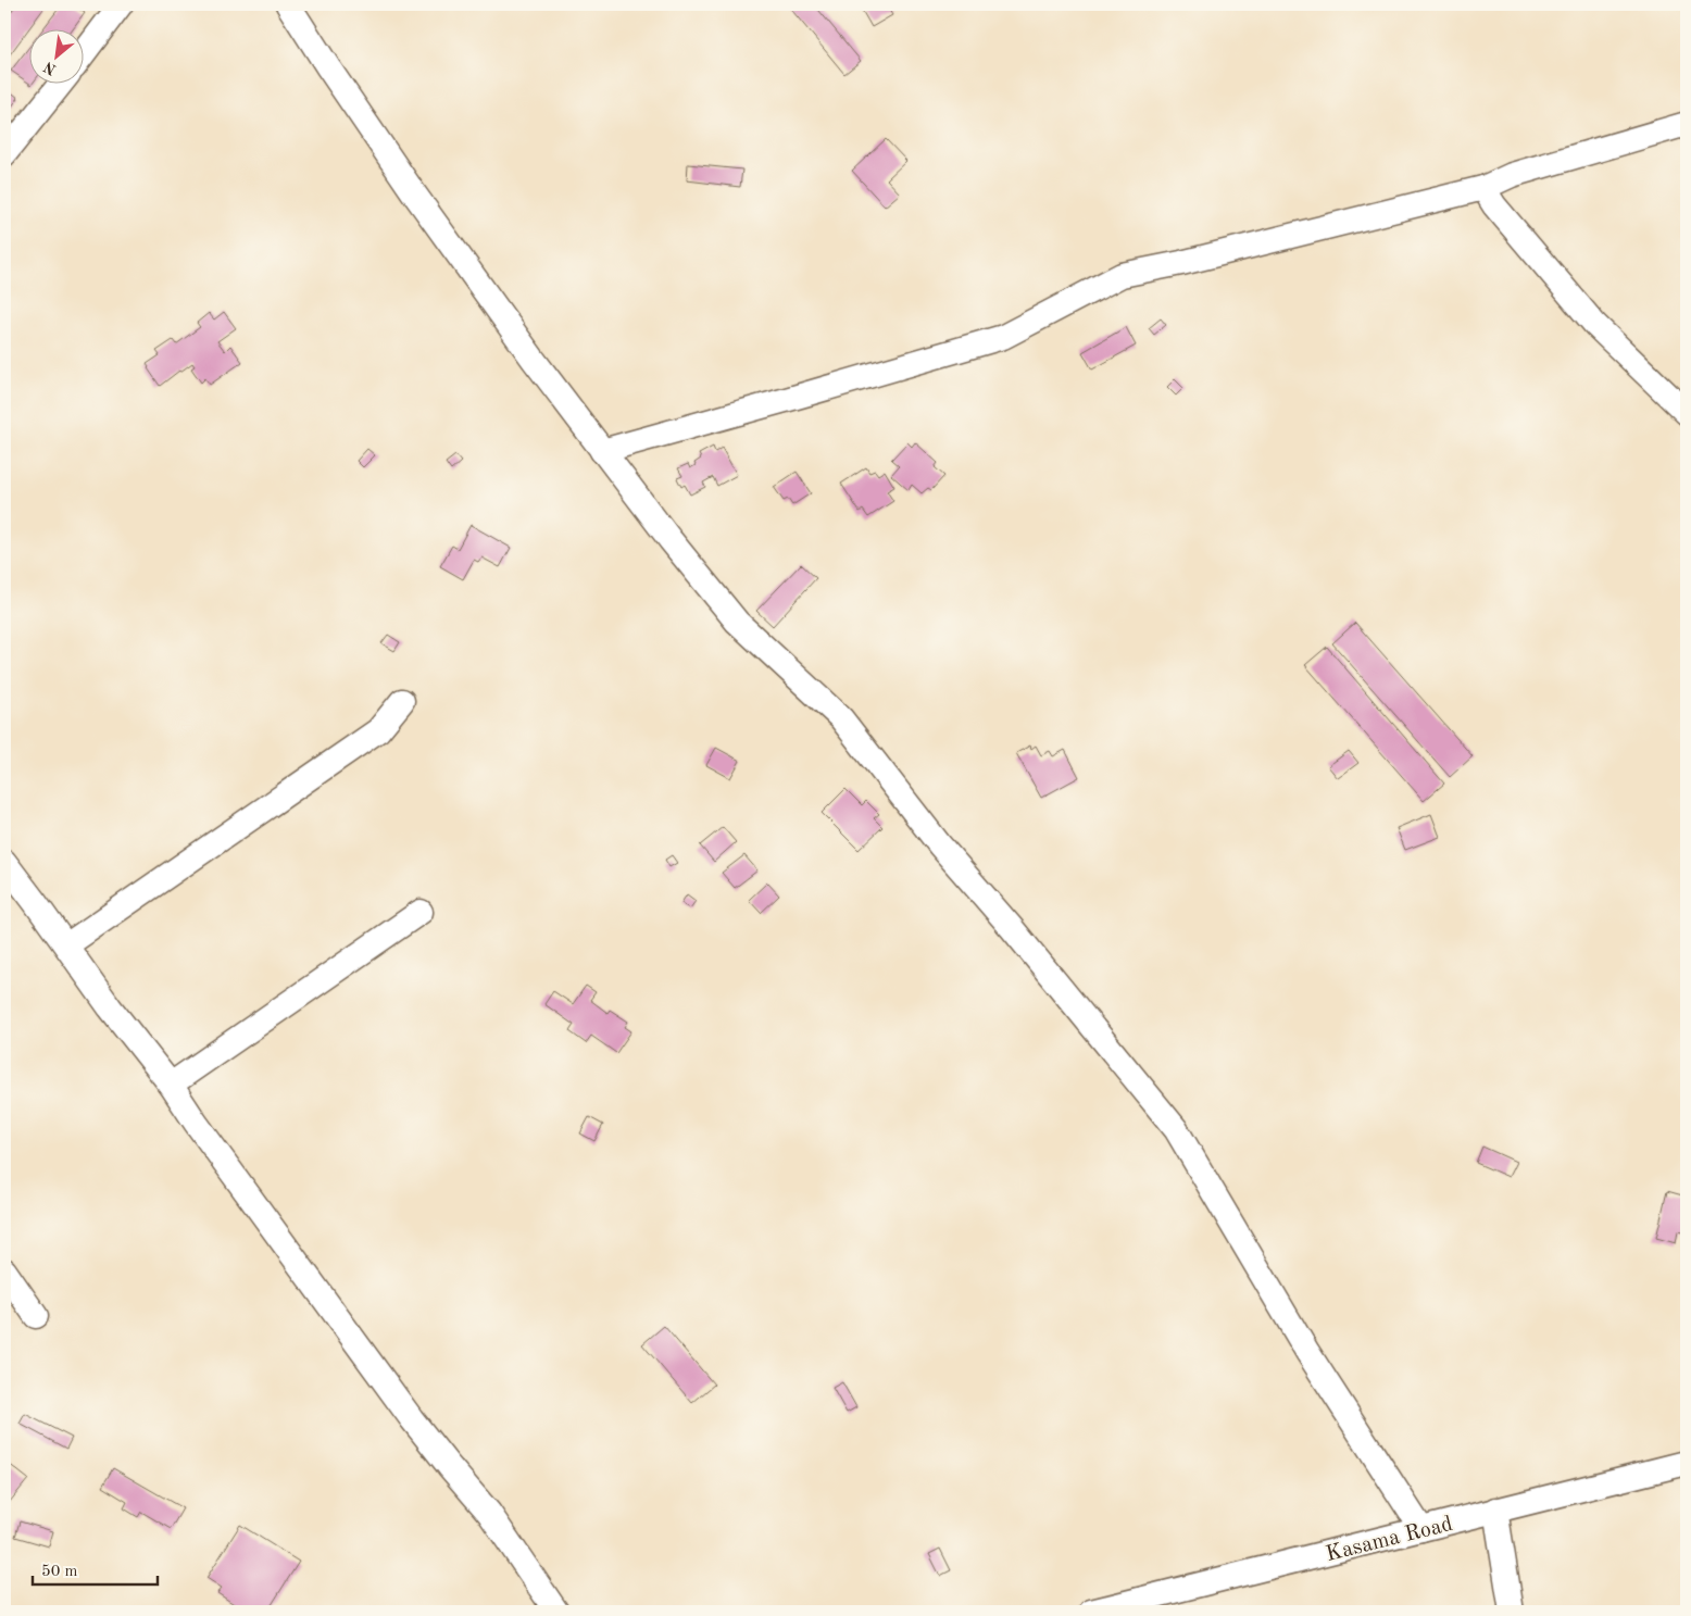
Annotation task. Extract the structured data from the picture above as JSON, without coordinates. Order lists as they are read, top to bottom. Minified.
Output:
{"streets":{"street":["Kasama Road"]},"scale_bar":"50 m","north":"bottom left"}
